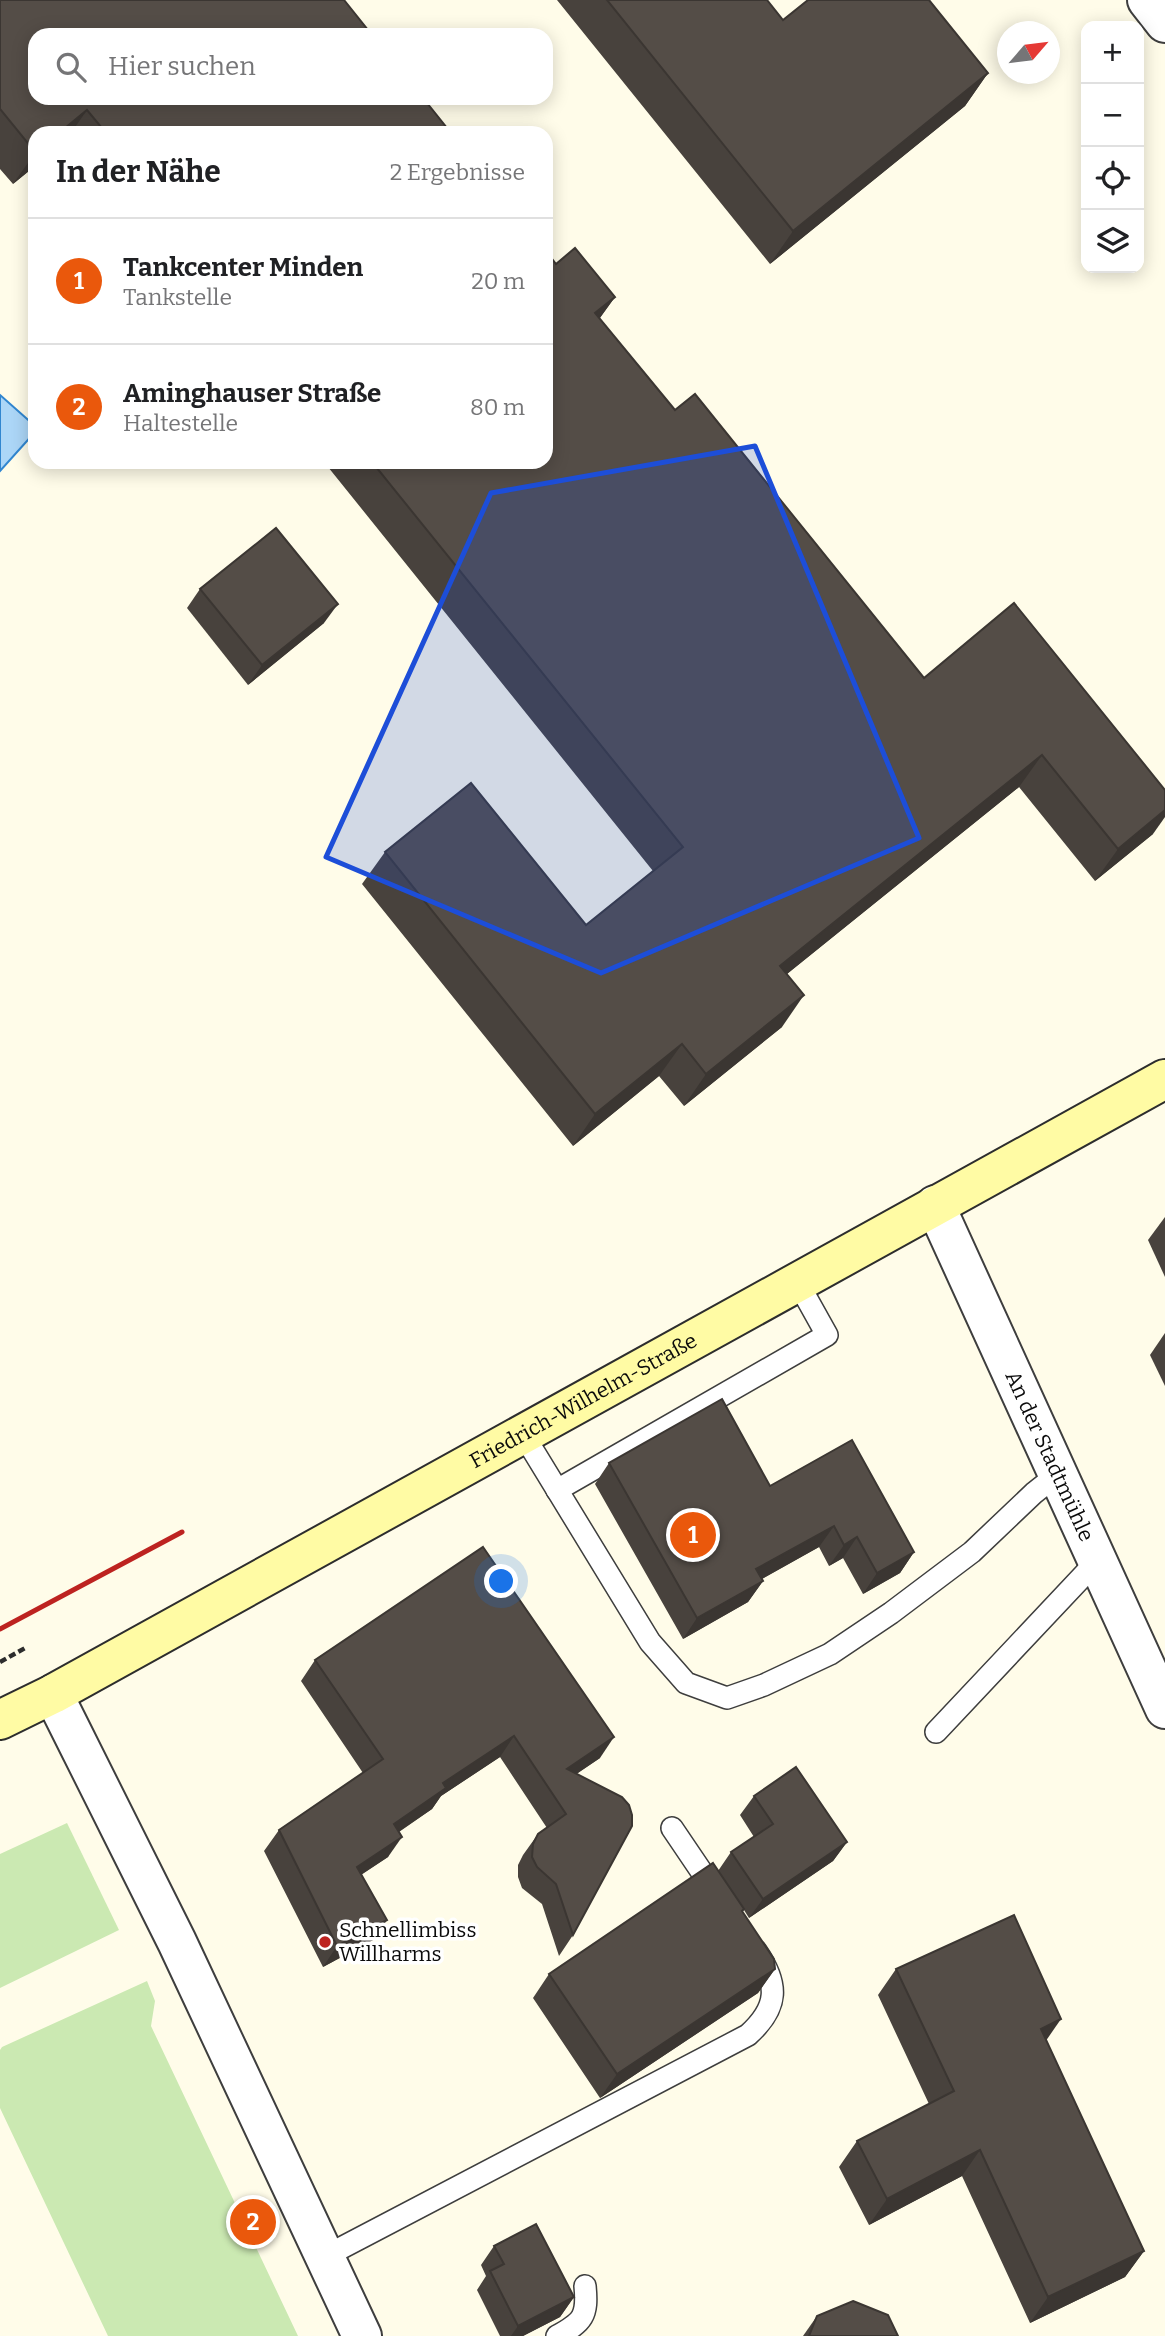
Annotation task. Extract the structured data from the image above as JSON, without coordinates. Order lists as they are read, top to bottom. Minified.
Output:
{"streets":{"street":["Friedrich-Wilhelm-Straße","An der Stadtmühle"]},"crossings":[["Friedrich-Wilhelm-Straße","An der Stadtmühle"]],"places":["Schnellimbiss Willharms"],"north":"top right","page":{"map_buttons":["+","−"],"search":"Hier suchen","heading":["In der Nähe","2 Ergebnisse"],"list":[{"mark":"1","name":"Tankcenter Minden","note":"Tankstelle","value":"20 m"},{"mark":"2","name":"Aminghauser Straße","note":"Haltestelle","value":"80 m"}],"pins":["1","2"]}}
